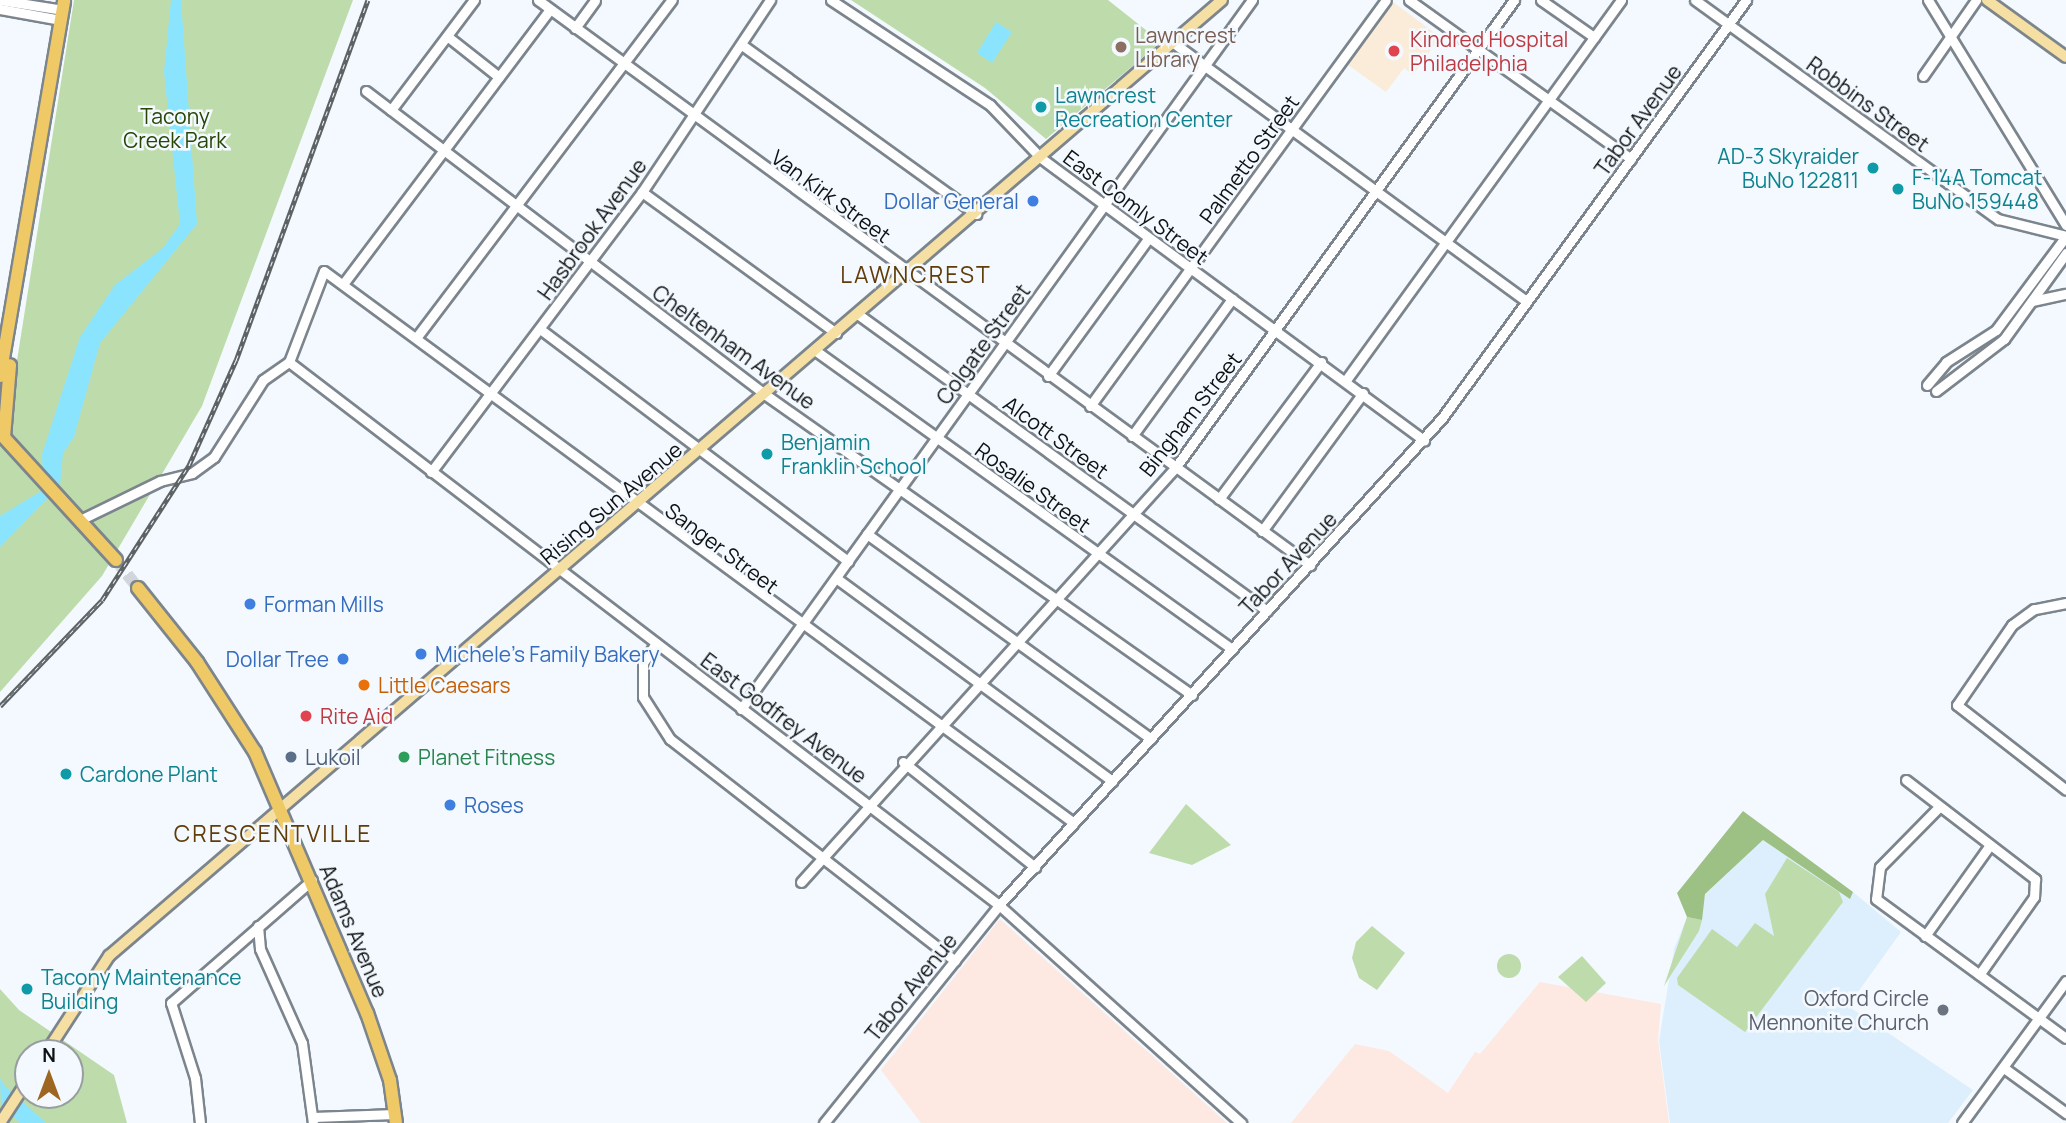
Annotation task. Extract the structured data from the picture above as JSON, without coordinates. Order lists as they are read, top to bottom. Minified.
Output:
{"streets":{"highway":["Adams Avenue"],"main road":["Rising Sun Avenue"],"street":["Robbins Street","Tabor Avenue","Palmetto Street","Van Kirk Street","East Comly Street","Hasbrook Avenue","Colgate Street","Cheltenham Avenue","Bingham Street","Alcott Street","Rosalie Street","Sanger Street","East Godfrey Avenue"]},"crossings":[["Robbins Street","Tabor Avenue"],["Tabor Avenue","Van Kirk Street"],["Tabor Avenue","East Comly Street"],["Tabor Avenue","Cheltenham Avenue"],["Tabor Avenue","Alcott Street"],["Tabor Avenue","Rosalie Street"],["Tabor Avenue","Sanger Street"],["Tabor Avenue","East Godfrey Avenue"],["Palmetto Street","Van Kirk Street"],["Palmetto Street","East Comly Street"],["Van Kirk Street","Hasbrook Avenue"],["Van Kirk Street","Colgate Street"],["Van Kirk Street","Bingham Street"],["Van Kirk Street","Rising Sun Avenue"],["East Comly Street","Colgate Street"],["East Comly Street","Bingham Street"],["East Comly Street","Rising Sun Avenue"],["Hasbrook Avenue","Cheltenham Avenue"],["Hasbrook Avenue","Sanger Street"],["Hasbrook Avenue","East Godfrey Avenue"],["Colgate Street","Cheltenham Avenue"],["Colgate Street","Alcott Street"],["Colgate Street","Rosalie Street"],["Colgate Street","Sanger Street"],["Colgate Street","East Godfrey Avenue"],["Cheltenham Avenue","Bingham Street"],["Cheltenham Avenue","Rising Sun Avenue"],["Bingham Street","Alcott Street"],["Bingham Street","Rosalie Street"],["Bingham Street","Sanger Street"],["Bingham Street","East Godfrey Avenue"],["Alcott Street","Rising Sun Avenue"],["Rosalie Street","Rising Sun Avenue"],["Rising Sun Avenue","Sanger Street"],["Rising Sun Avenue","East Godfrey Avenue"],["Rising Sun Avenue","Adams Avenue"],["Sanger Street","East Godfrey Avenue"]],"districts":["LAWNCREST","CRESCENTVILLE"],"parks":["Tacony Creek Park"],"places":["Lawncrest Library","Kindred Hospital Philadelphia","Lawncrest Recreation Center","AD-3 Skyraider BuNo 122811","F-14A Tomcat BuNo 159448","Dollar General","Benjamin Franklin School","Forman Mills","Michele's Family Bakery","Dollar Tree","Little Caesars","Rite Aid","Lukoil","Planet Fitness","Cardone Plant","Roses","Tacony Maintenance Building","Oxford Circle Mennonite Church"],"north":"top"}
